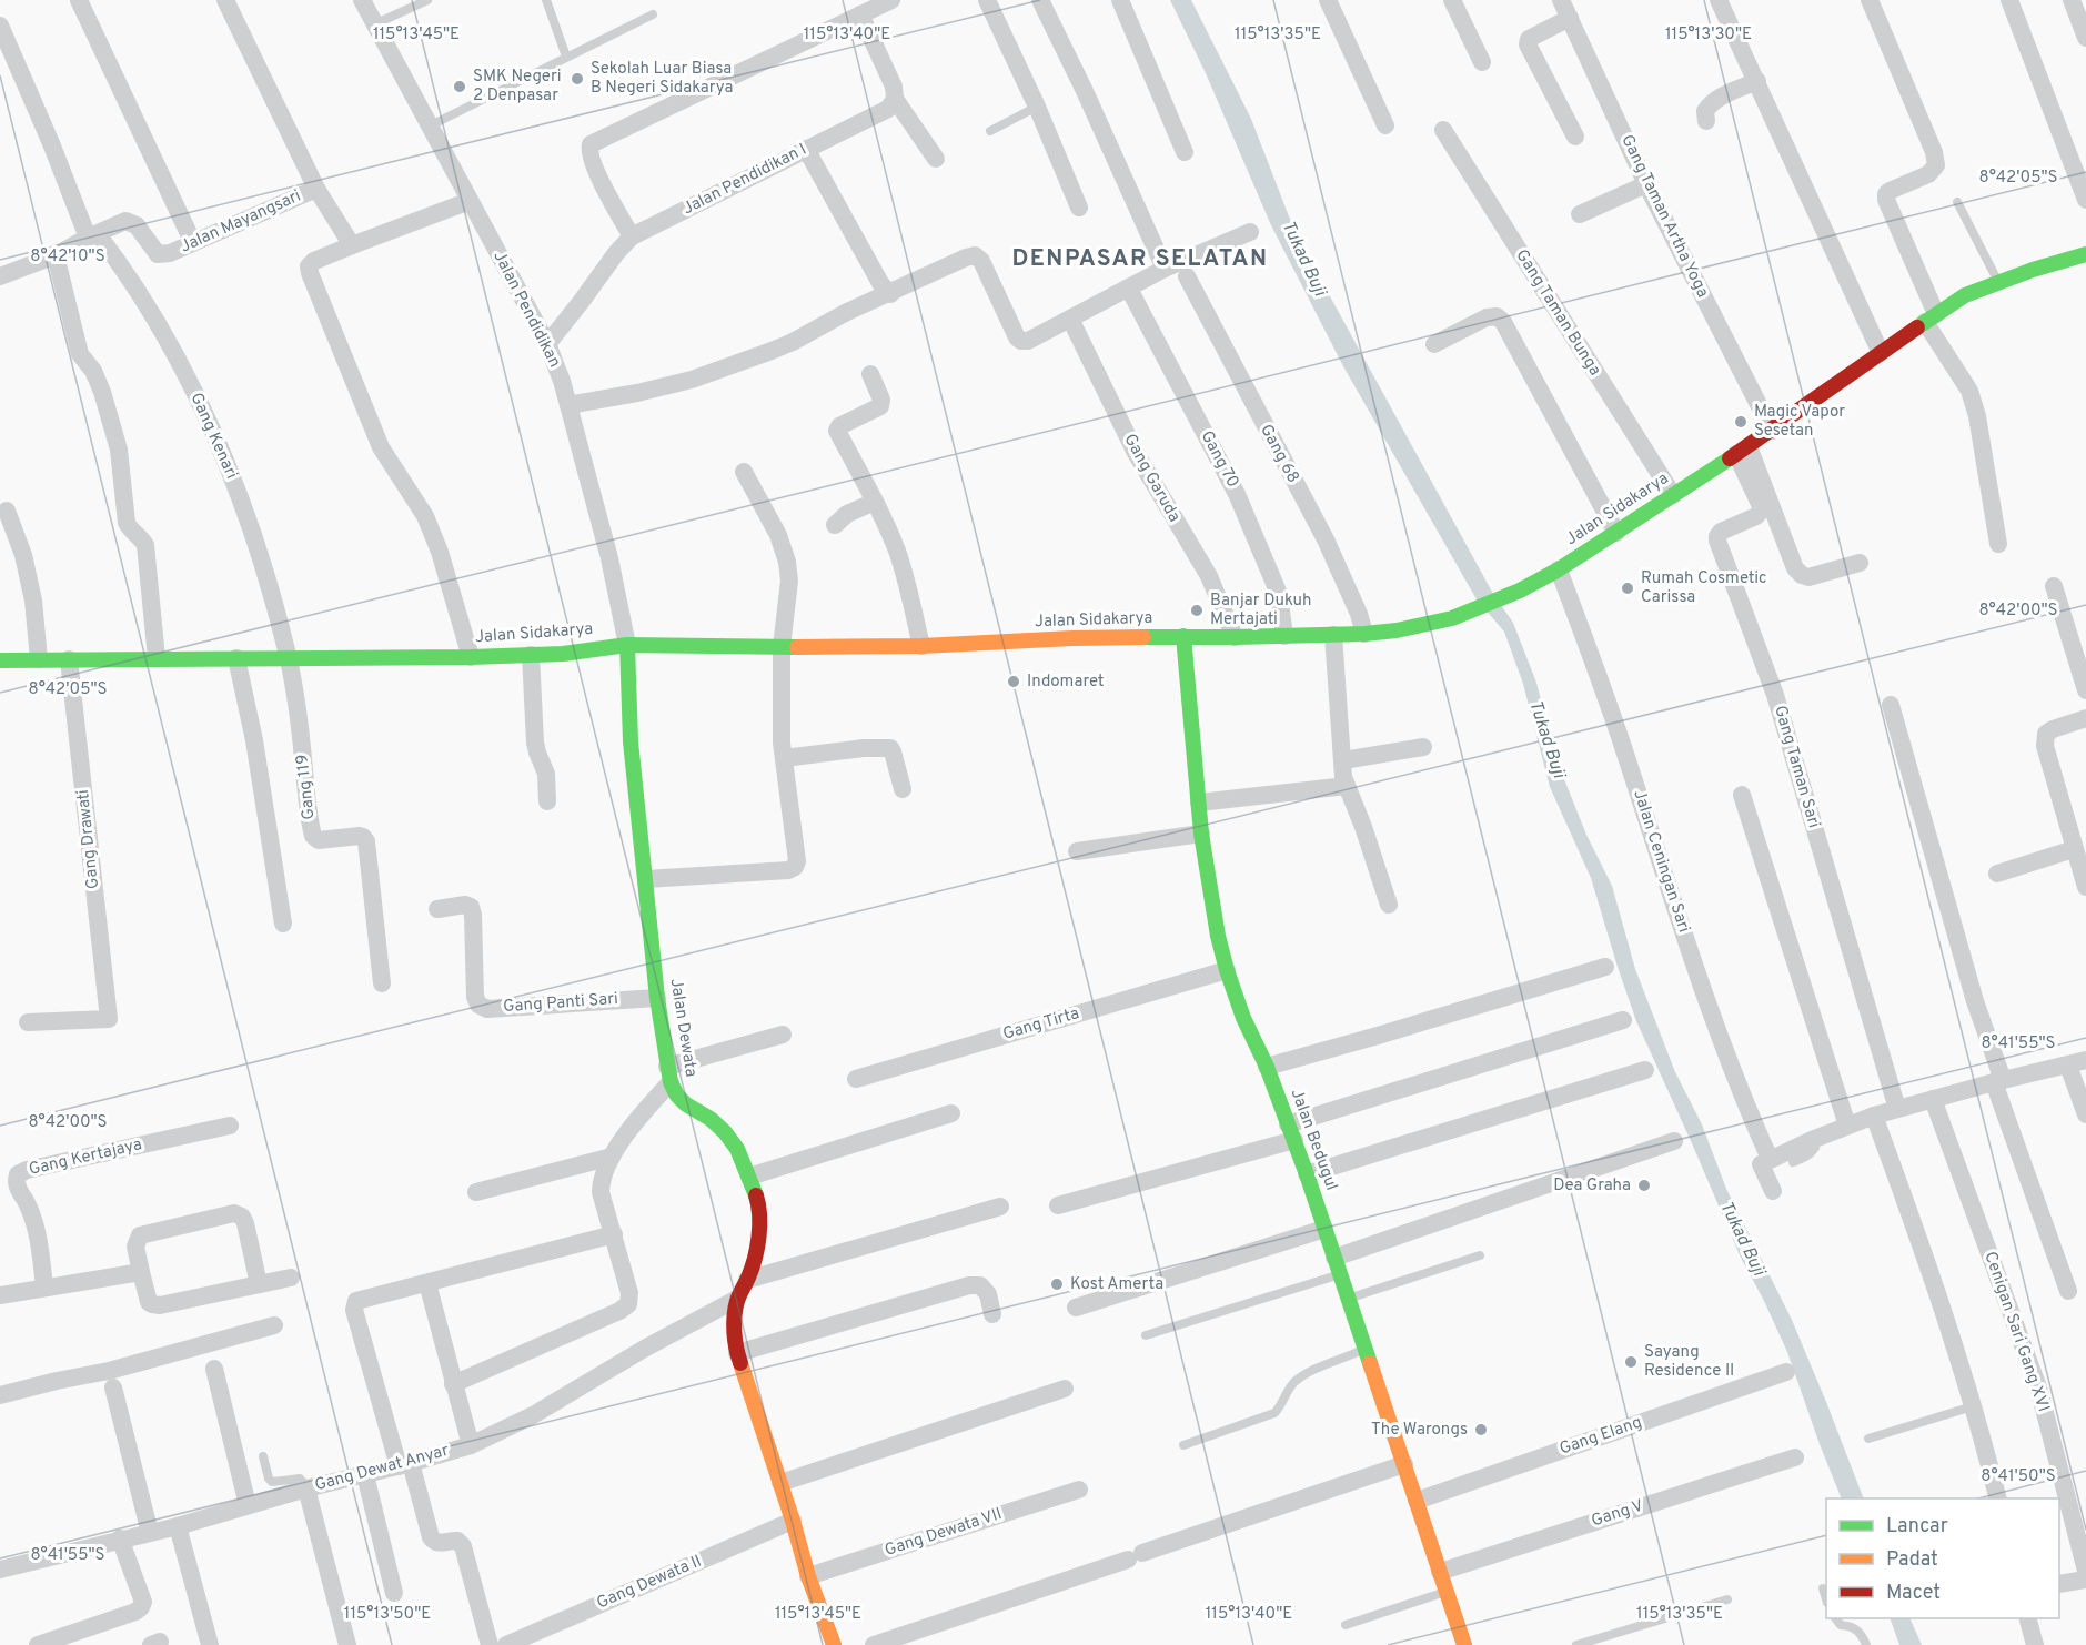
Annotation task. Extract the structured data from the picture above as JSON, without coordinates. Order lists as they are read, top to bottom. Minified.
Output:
{"streets":{"street":["Jalan Pendidikan I","Gang Taman Artha Yoga","Jalan Mayangsari","Jalan Pendidikan","Gang Taman Bunga","Gang Kenari","Gang 68","Gang 70","Gang Garuda","Jalan Sidakarya","Gang Taman Sari","Gang 119","Gang Drawati","Jalan Ceningan Sari","Gang Panti Sari","Gang Tirta","Jalan Dewata","Jalan Bedugul","Gang Kertajaya","Cenigan Sari Gang XVI","Gang Elang","Gang Dewat Anyar","Gang V","Gang Dewata VII","Gang Dewata II"]},"crossings":[["Jalan Pendidikan I","Jalan Pendidikan"],["Gang Taman Artha Yoga","Jalan Sidakarya"],["Jalan Mayangsari","Gang Kenari"],["Jalan Pendidikan","Jalan Sidakarya"],["Jalan Pendidikan","Jalan Dewata"],["Gang Taman Bunga","Jalan Sidakarya"],["Gang Kenari","Jalan Sidakarya"],["Gang Kenari","Gang 119"],["Gang 68","Jalan Sidakarya"],["Gang 70","Jalan Sidakarya"],["Gang Garuda","Jalan Sidakarya"],["Jalan Sidakarya","Gang Taman Sari"],["Jalan Sidakarya","Gang 119"],["Jalan Sidakarya","Gang Drawati"],["Jalan Sidakarya","Jalan Ceningan Sari"],["Jalan Sidakarya","Jalan Dewata"],["Jalan Sidakarya","Jalan Bedugul"],["Gang Panti Sari","Jalan Dewata"],["Gang Tirta","Jalan Bedugul"],["Jalan Dewata","Gang Dewat Anyar"],["Jalan Dewata","Gang Dewata VII"],["Jalan Dewata","Gang Dewata II"],["Jalan Bedugul","Gang Elang"],["Jalan Bedugul","Gang V"]],"districts":["DENPASAR SELATAN"],"water":["Tukad Buji"],"places":["Sekolah Luar Biasa B Negeri Sidakarya","SMK Negeri 2 Denpasar","Magic Vapor Sesetan","Rumah Cosmetic Carissa","Banjar Dukuh Mertajati","Indomaret","Dea Graha","Kost Amerta","Sayang Residence II","The Warongs"],"legend":["Lancar","Padat","Macet"],"coordinates":["115°13'45\"E","115°13'40\"E","115°13'35\"E","115°13'30\"E","8°42'05\"S","8°42'10\"S","8°42'00\"S","8°41'55\"S","8°41'50\"S","115°13'50\"E"]}
